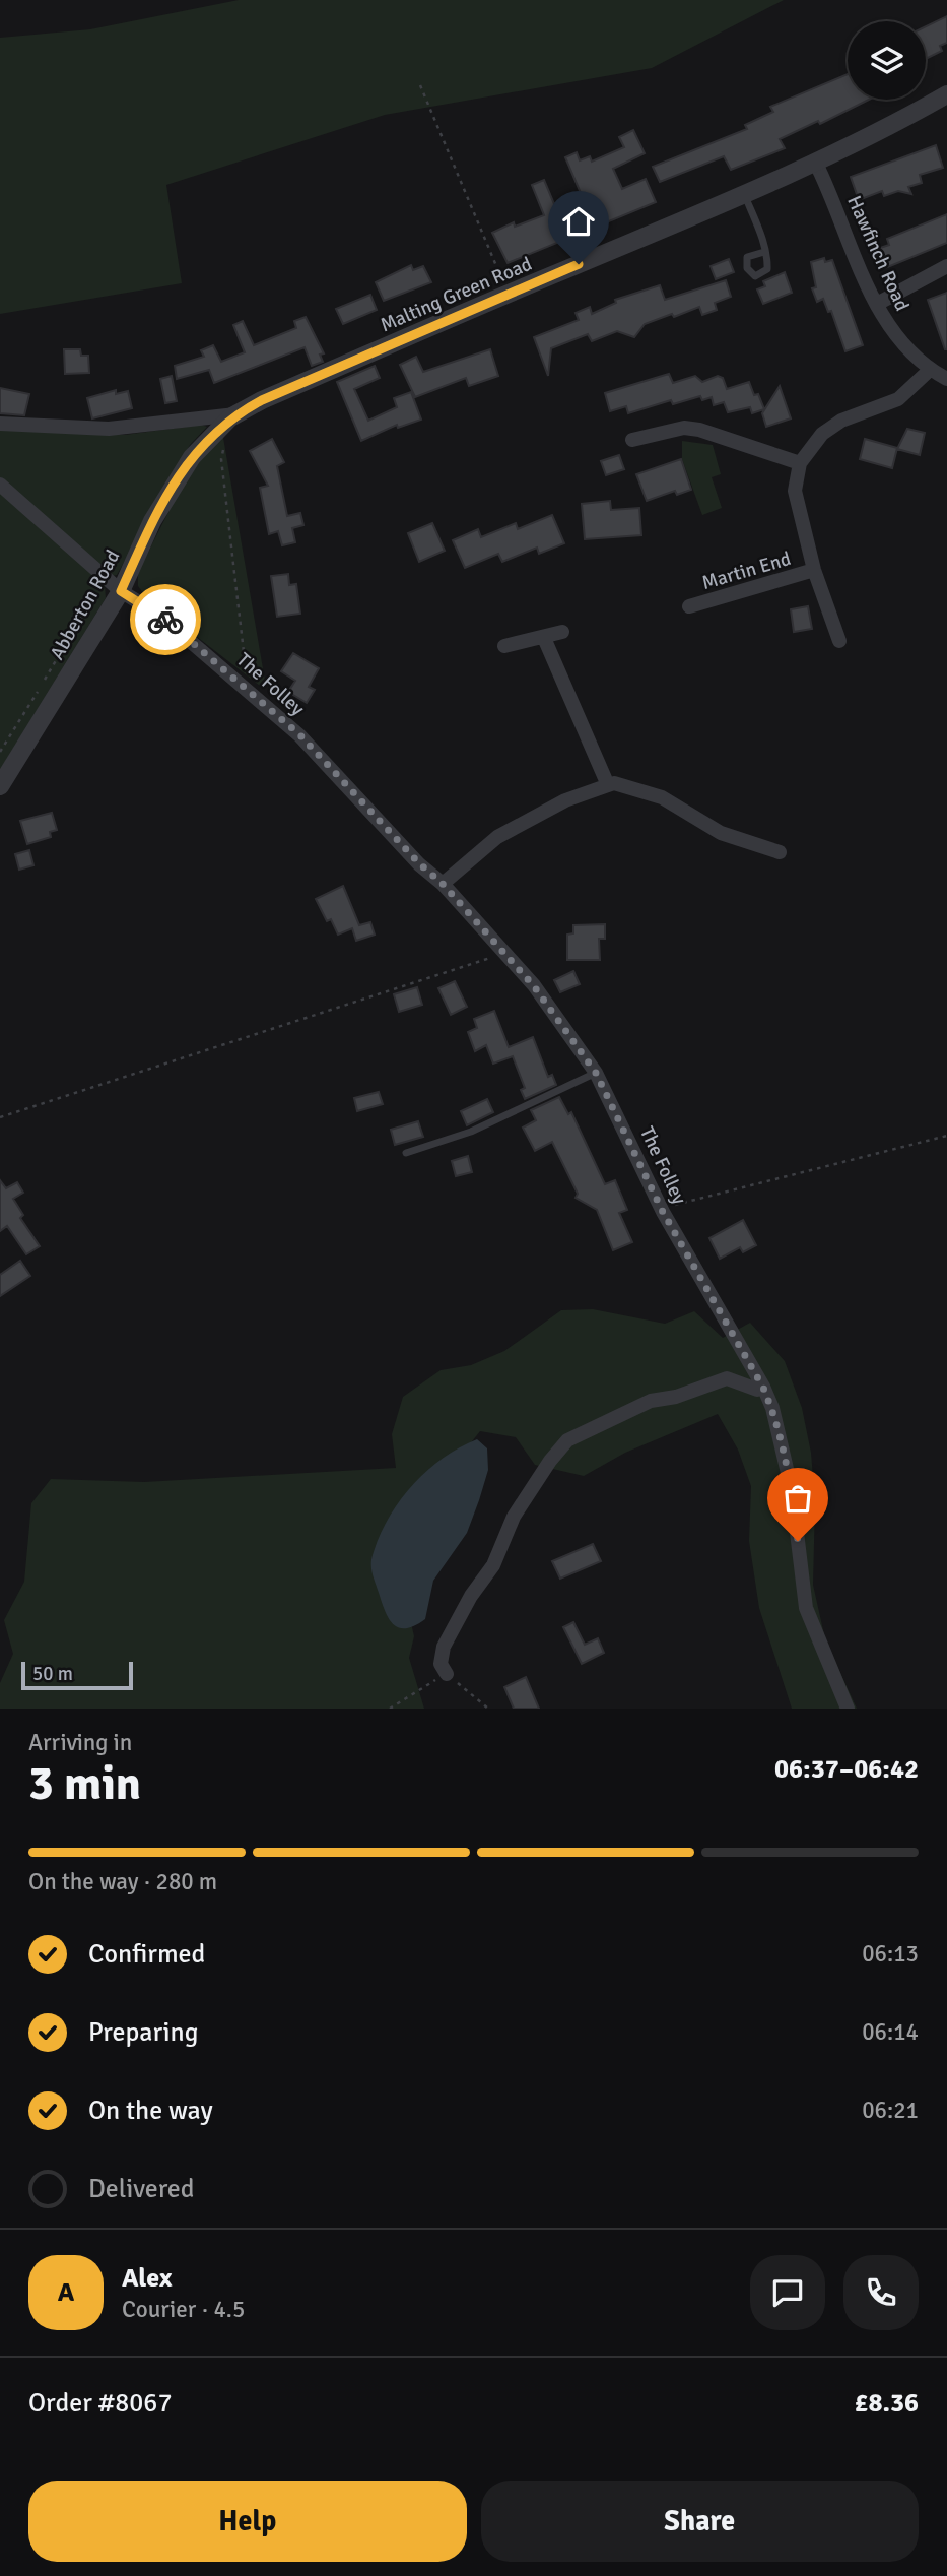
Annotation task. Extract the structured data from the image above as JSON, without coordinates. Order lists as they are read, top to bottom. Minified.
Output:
{"streets":{"street":["Hawfinch Road","Malting Green Road","Martin End","Abberton Road","The Folley"]},"crossings":[["Hawfinch Road","Malting Green Road"],["Malting Green Road","Abberton Road"],["Abberton Road","The Folley"]],"scale_bar":"50 m","page":{"scale":"50 m","heading":["3 min","Arriving in","06:37–06:42"],"panel":["Alex","Courier · 4.5","Order #8067","£8.36"],"bar":"On the way · 280 m","list":[["Confirmed","06:13"],["Preparing","06:14"],["On the way","06:21"],"Delivered"],"round":"A","buttons":["Help","Share"]}}
